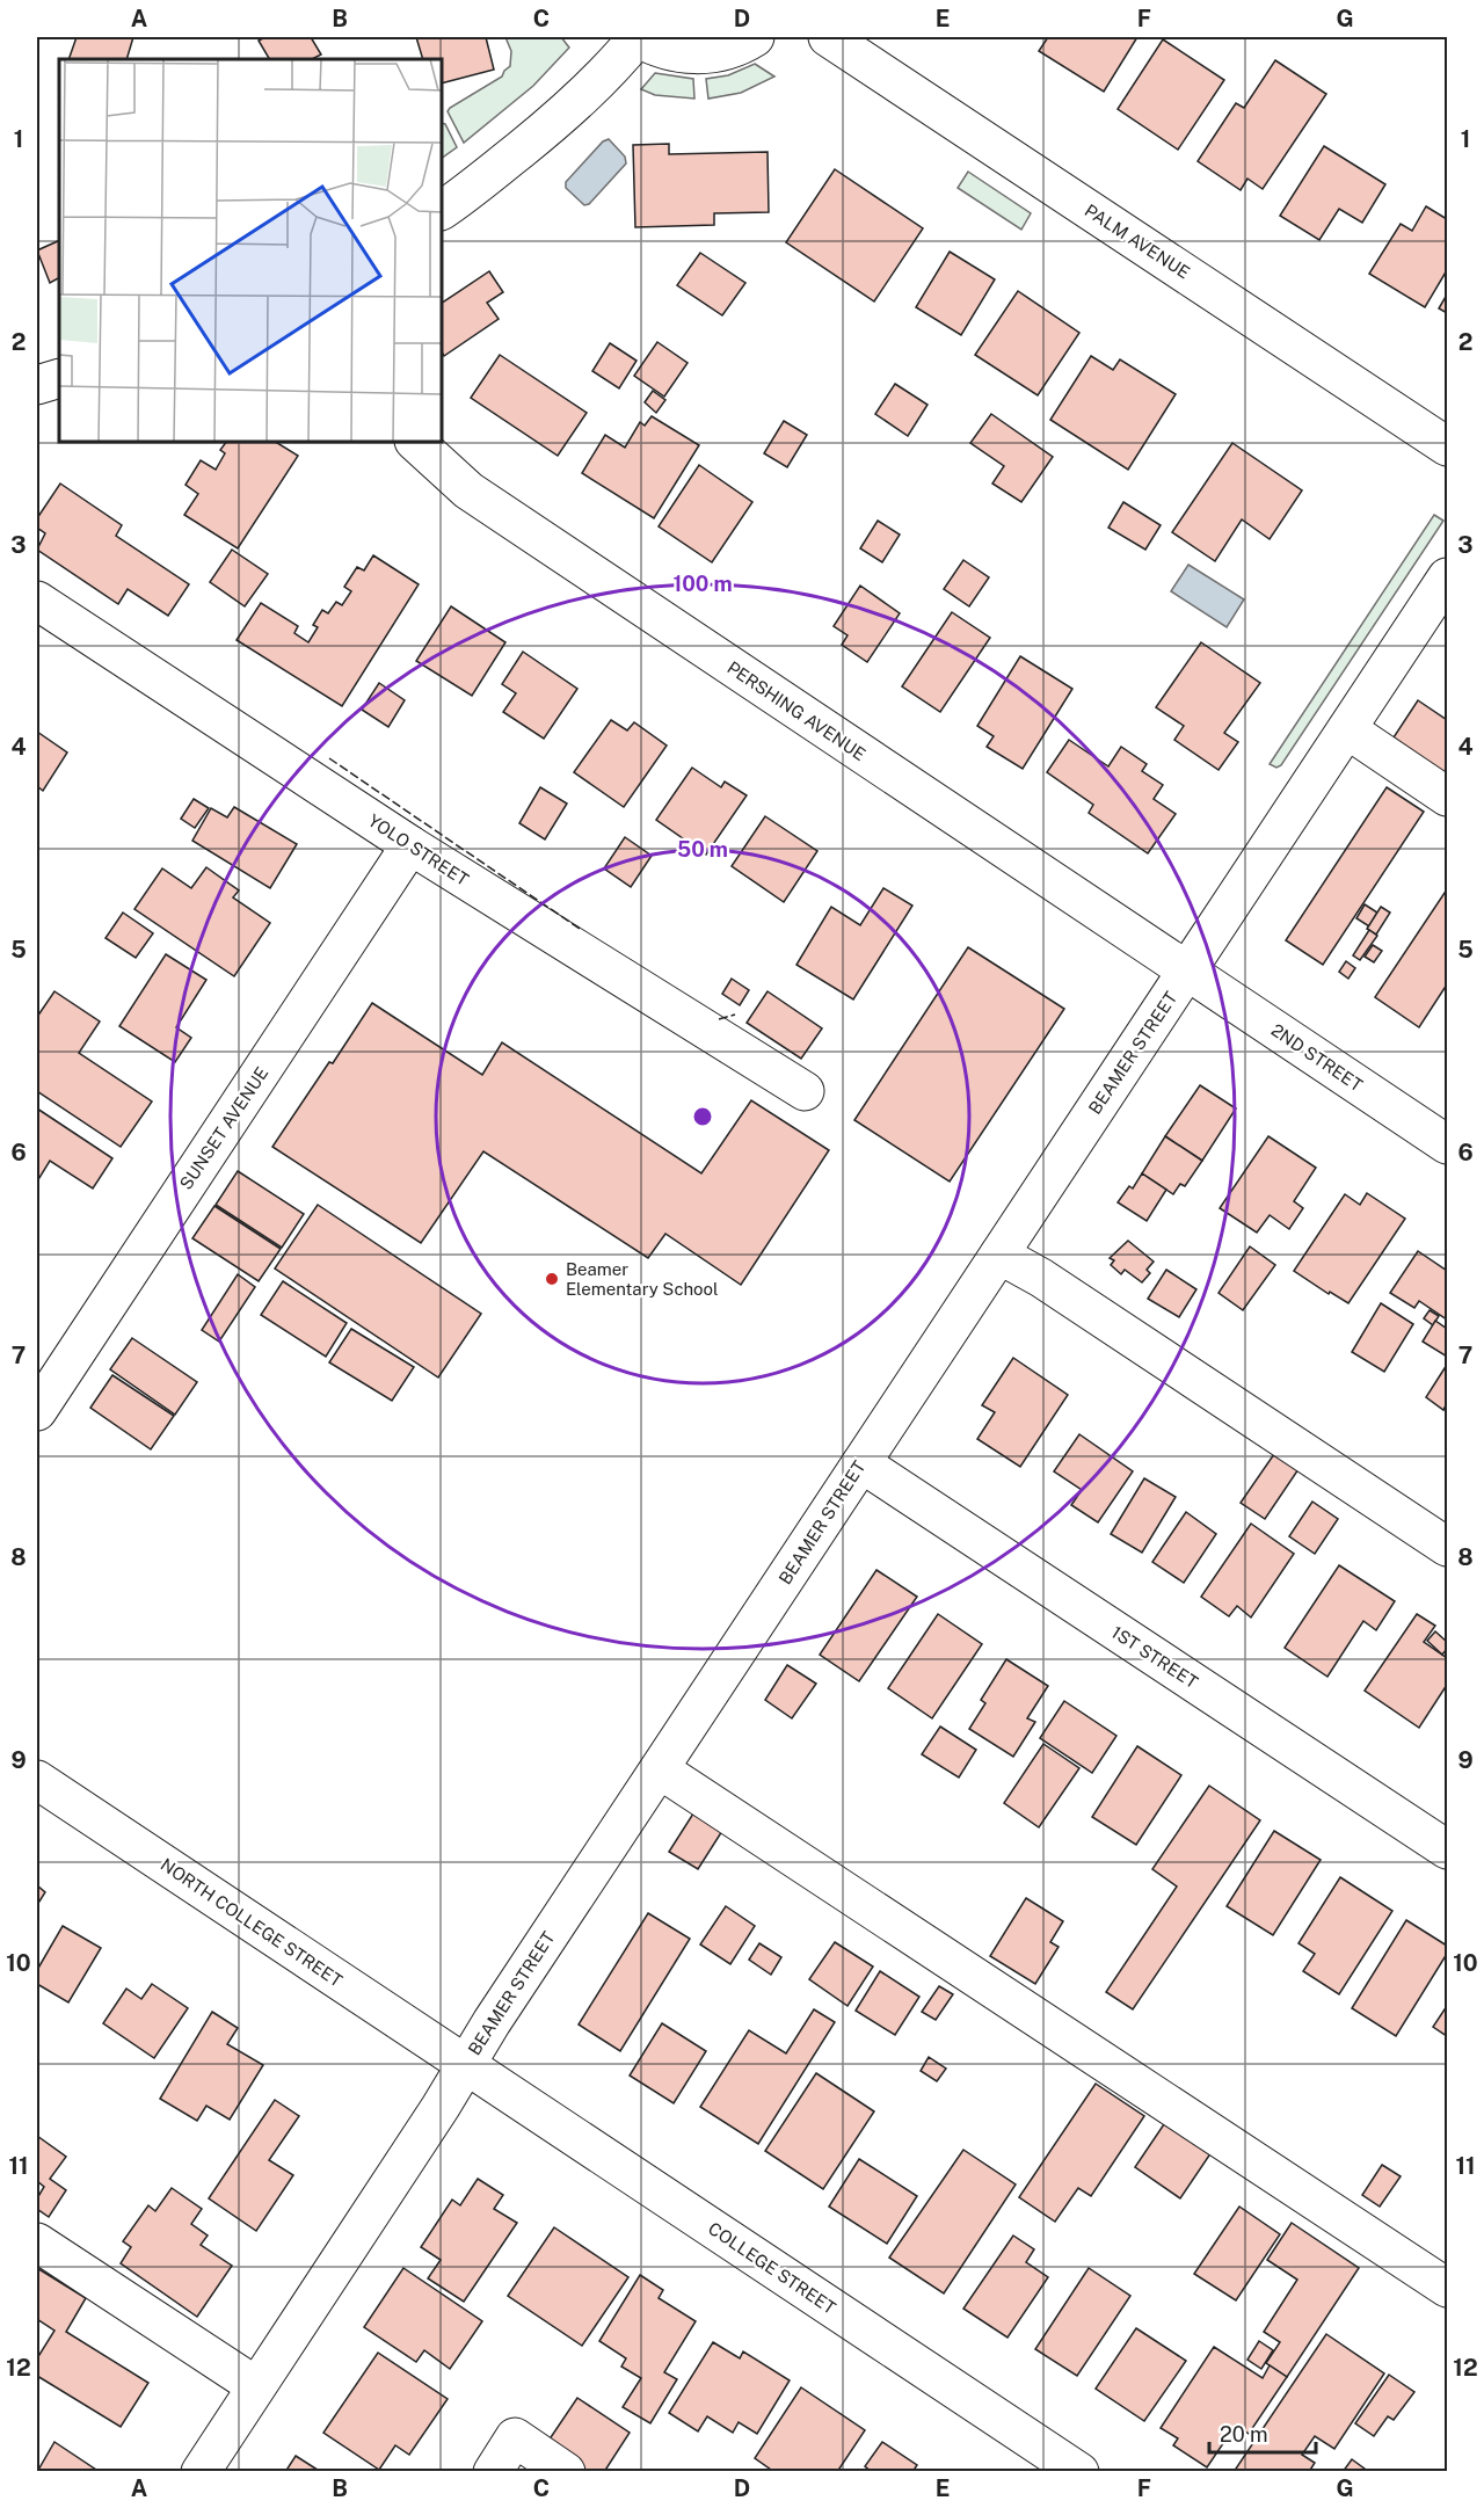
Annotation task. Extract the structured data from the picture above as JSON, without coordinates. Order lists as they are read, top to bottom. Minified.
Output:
{"streets":{"street":["PALM AVENUE","PERSHING AVENUE","YOLO STREET","BEAMER STREET","2ND STREET","SUNSET AVENUE","1ST STREET","NORTH COLLEGE STREET","COLLEGE STREET"]},"crossings":[["PERSHING AVENUE","BEAMER STREET"],["PERSHING AVENUE","2ND STREET"],["YOLO STREET","SUNSET AVENUE"],["BEAMER STREET","2ND STREET"],["BEAMER STREET","1ST STREET"],["BEAMER STREET","NORTH COLLEGE STREET"],["BEAMER STREET","COLLEGE STREET"],["NORTH COLLEGE STREET","COLLEGE STREET"]],"places":["Beamer Elementary School"],"scale_bar":"20 m","grid":{"columns":["A","B","C","D","E","F","G"],"rows":["1","2","3","4","5","6","7","8","9","10","11","12"]},"rings":["100 m","50 m"]}
